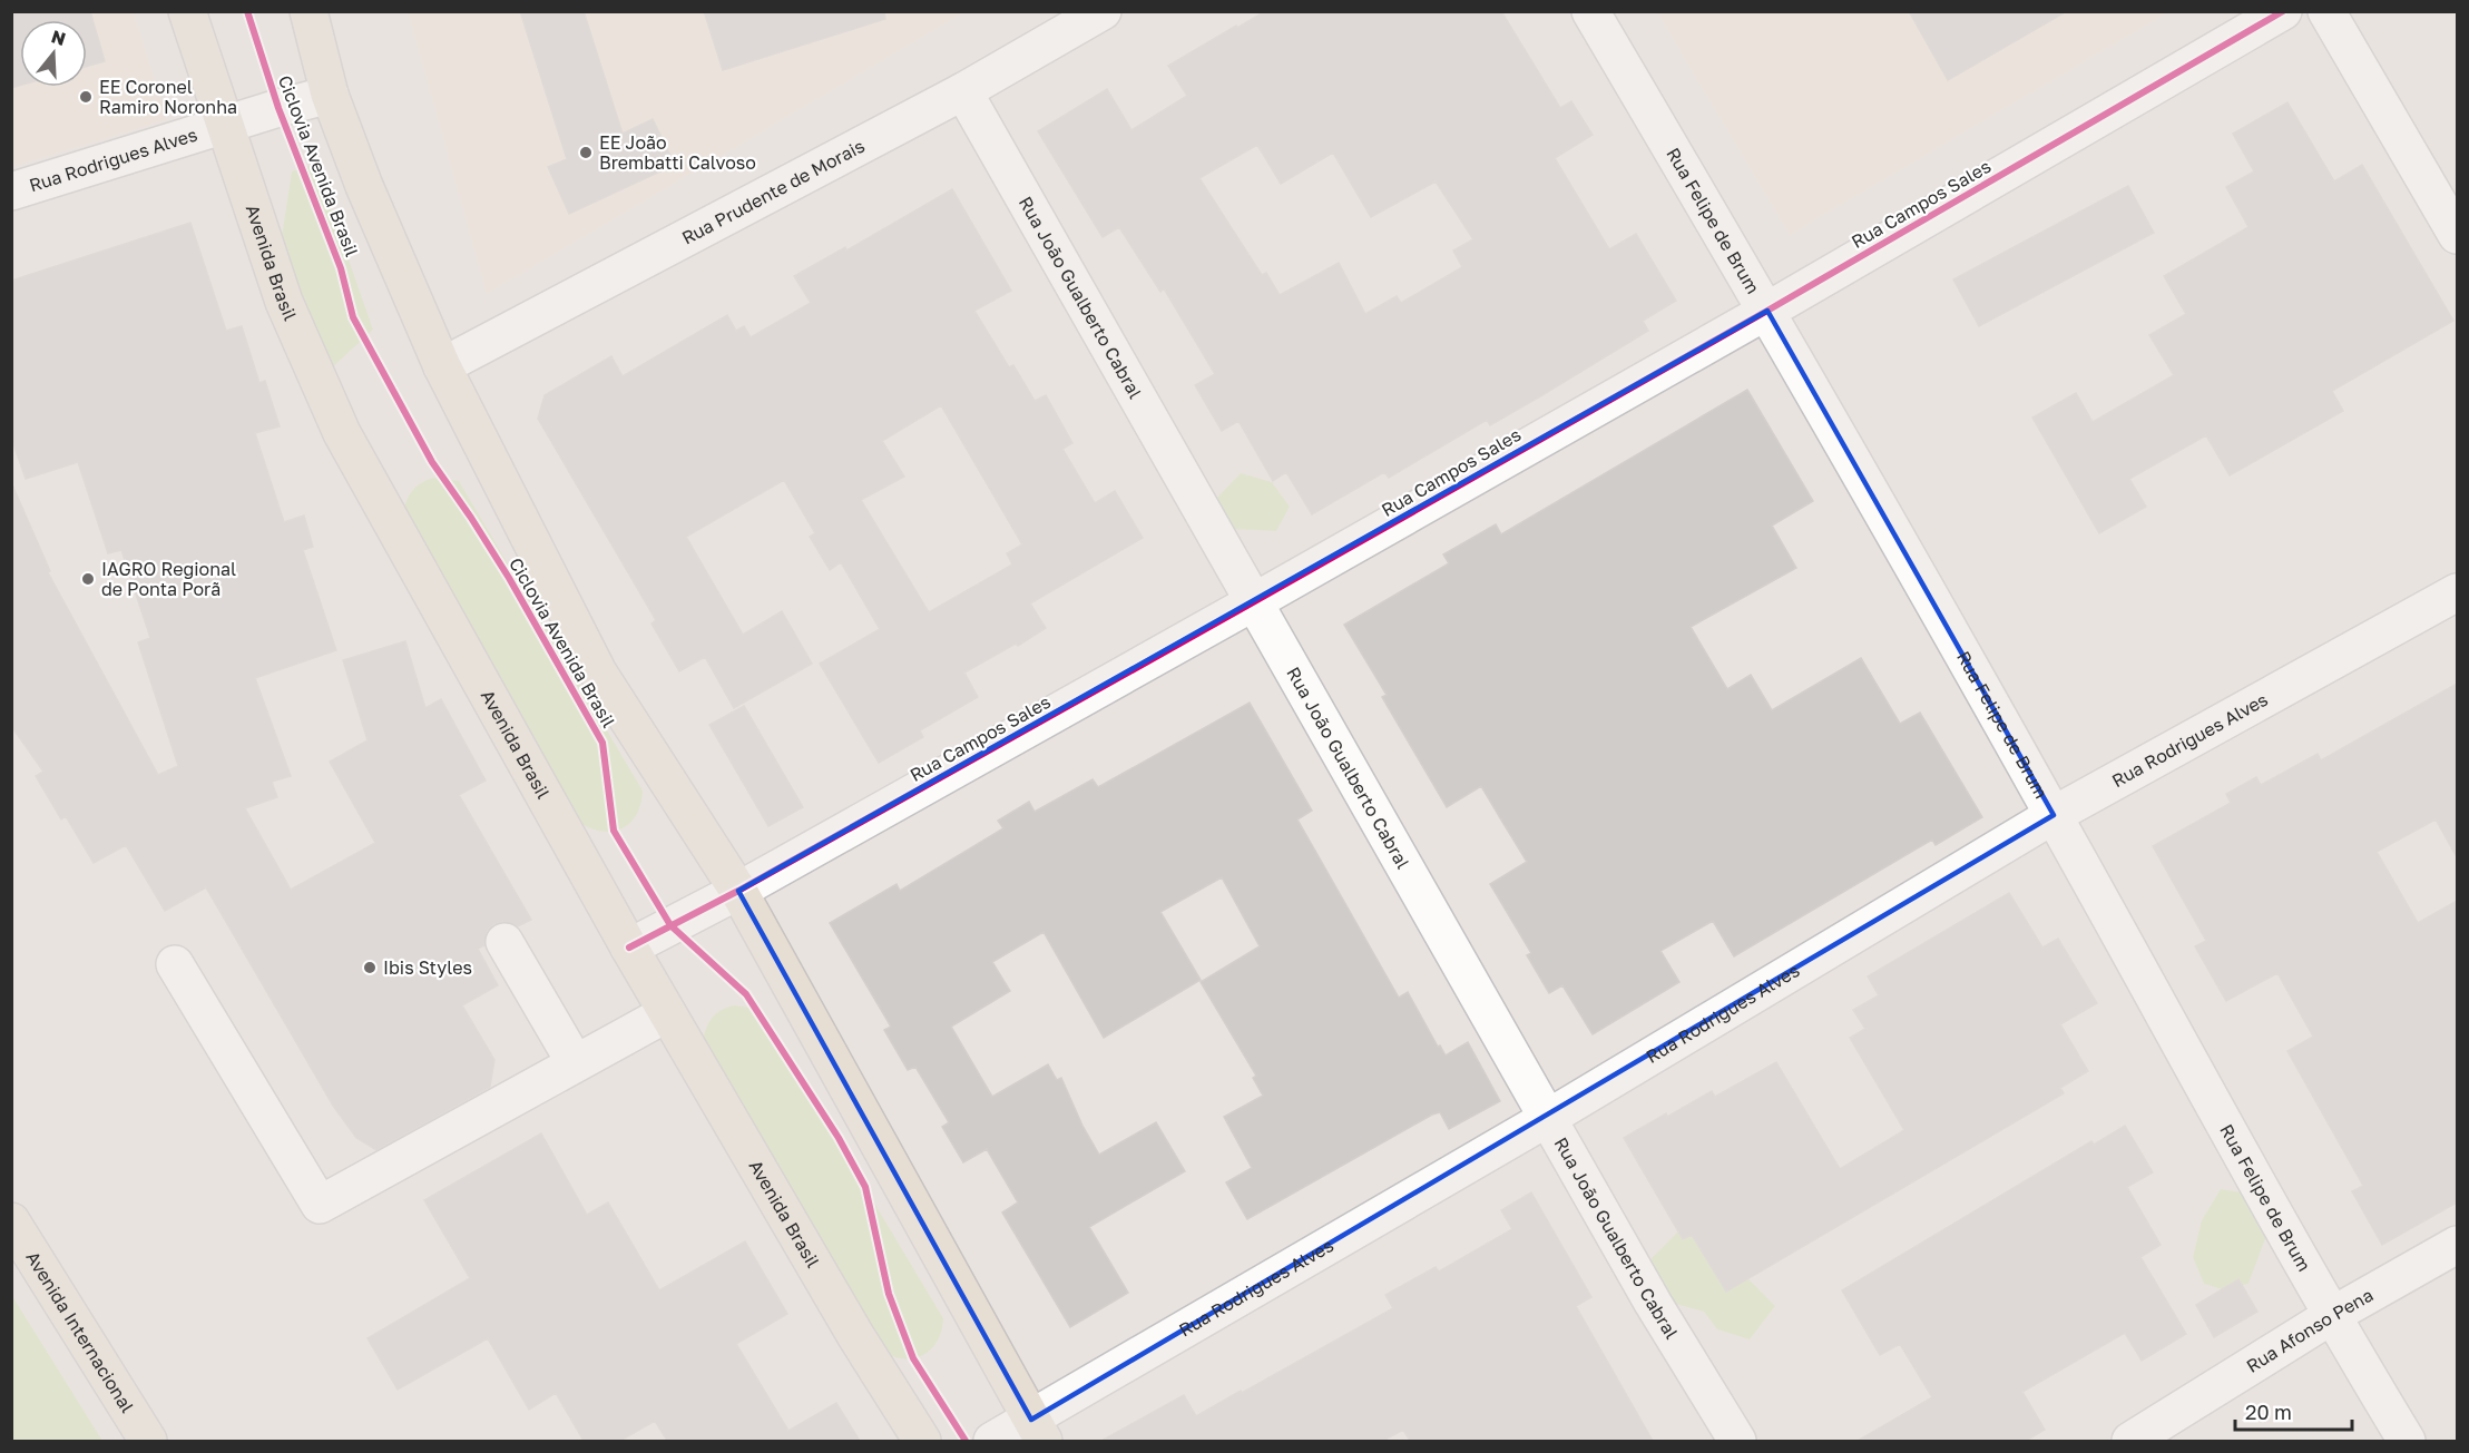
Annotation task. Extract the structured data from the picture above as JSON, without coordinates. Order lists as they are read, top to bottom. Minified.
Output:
{"streets":{"main road":["Avenida Brasil","Avenida Internacional"],"street":["Rua Rodrigues Alves","Rua Prudente de Morais","Rua Campos Sales","Rua Felipe de Brum","Rua João Gualberto Cabral","Rua Afonso Pena"],"cycle path":["Ciclovia Avenida Brasil"]},"crossings":[["Rua Rodrigues Alves","Rua Felipe de Brum"],["Rua Rodrigues Alves","Avenida Brasil"],["Rua Rodrigues Alves","Rua João Gualberto Cabral"],["Rua Prudente de Morais","Rua João Gualberto Cabral"],["Rua Campos Sales","Rua Felipe de Brum"],["Rua Campos Sales","Avenida Brasil"],["Rua Campos Sales","Rua João Gualberto Cabral"],["Rua Felipe de Brum","Rua Afonso Pena"]],"places":["EE Coronel Ramiro Noronha","EE João Brembatti Calvoso","IAGRO Regional de Ponta Porã","Ibis Styles"],"scale_bar":"20 m","north":"top"}
